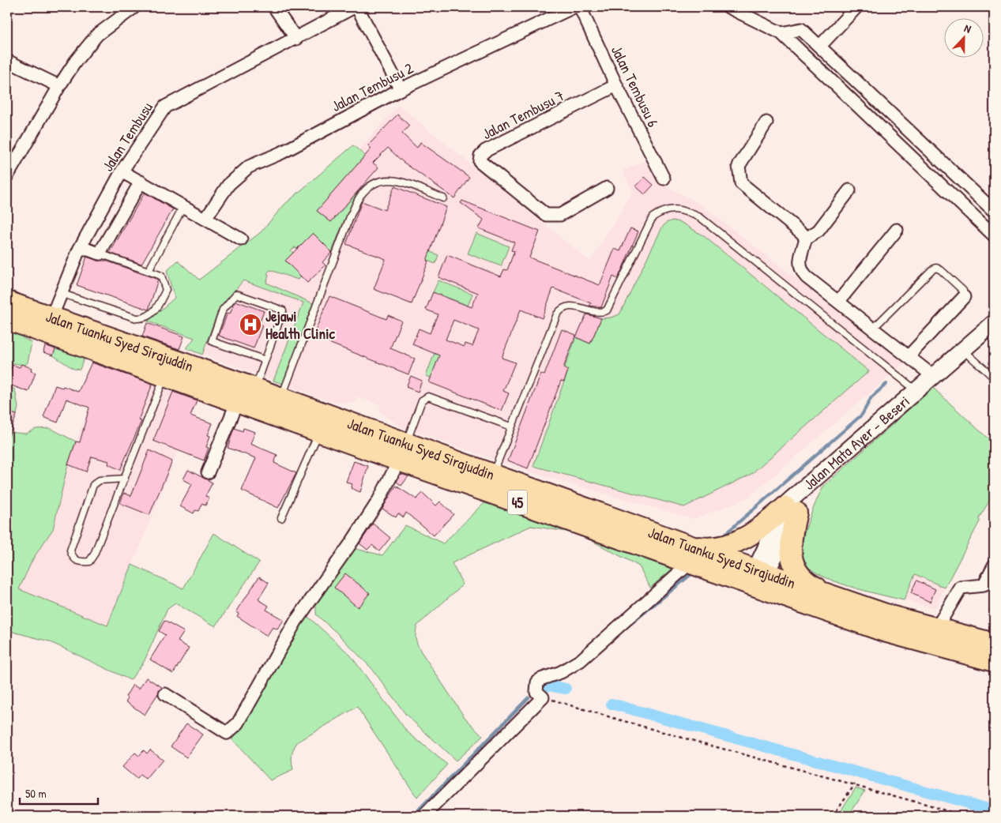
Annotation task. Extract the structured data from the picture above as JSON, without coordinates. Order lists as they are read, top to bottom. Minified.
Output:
{"streets":{"highway":["Jalan Tuanku Syed Sirajuddin","45"],"main road":["Jalan Mata Ayer – Beseri"],"street":["Jalan Tembusu 6","Jalan Tembusu 2","Jalan Tembusu 7","Jalan Tembusu"]},"crossings":[["Jalan Tembusu 6","Jalan Tembusu 7"],["Jalan Tembusu","Jalan Tuanku Syed Sirajuddin"],["Jalan Tuanku Syed Sirajuddin","Jalan Mata Ayer – Beseri"]],"places":{"hospital":["Jejawi Health Clinic"]},"scale_bar":"50 m","north":"top"}
